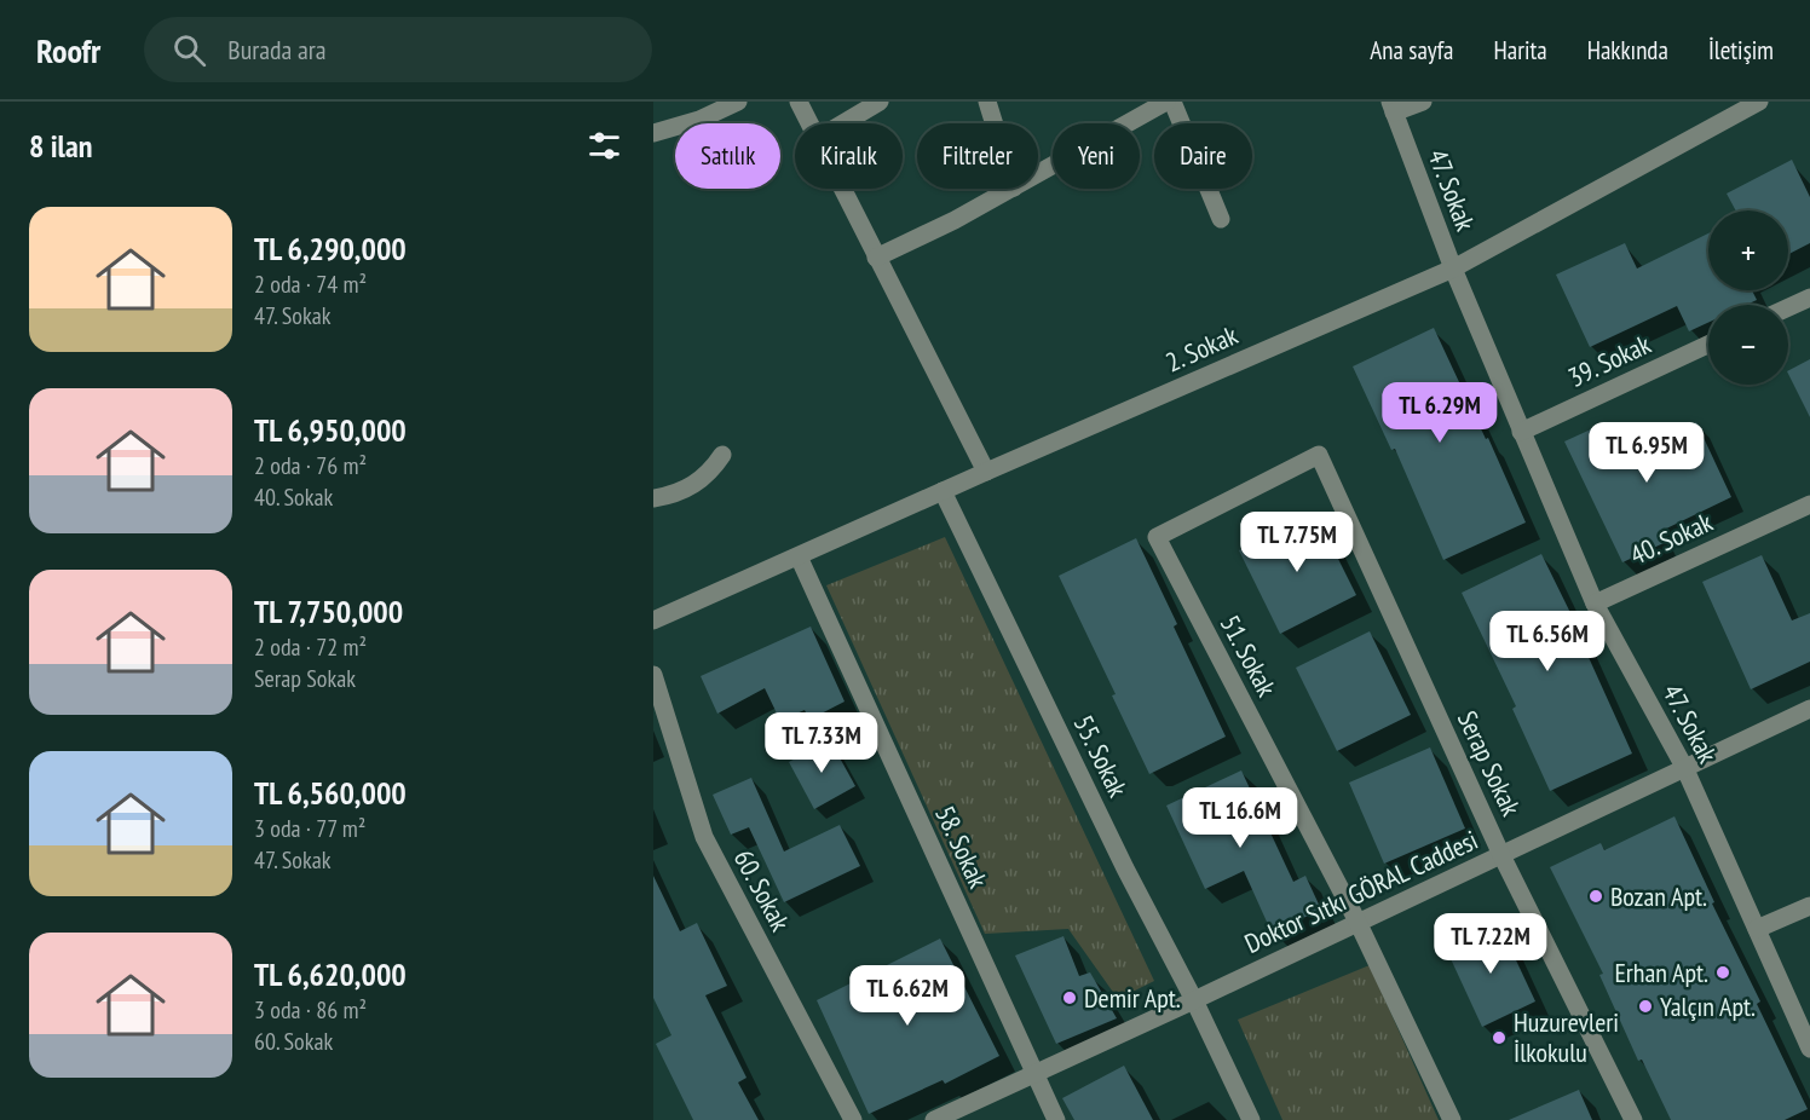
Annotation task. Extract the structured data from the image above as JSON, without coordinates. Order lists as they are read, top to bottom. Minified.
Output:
{"streets":{"street":["47. Sokak","2. Sokak","39. Sokak","40. Sokak","51. Sokak","55. Sokak","Serap Sokak","58. Sokak","60. Sokak","Doktor Sıtkı GÖRAL Caddesi"]},"crossings":[["47. Sokak","2. Sokak"],["47. Sokak","39. Sokak"],["47. Sokak","40. Sokak"],["47. Sokak","Doktor Sıtkı GÖRAL Caddesi"],["2. Sokak","55. Sokak"],["2. Sokak","58. Sokak"],["51. Sokak","Serap Sokak"],["51. Sokak","Doktor Sıtkı GÖRAL Caddesi"],["55. Sokak","Doktor Sıtkı GÖRAL Caddesi"],["Serap Sokak","Doktor Sıtkı GÖRAL Caddesi"],["58. Sokak","Doktor Sıtkı GÖRAL Caddesi"]],"places":["Bozan Apt.","Erhan Apt.","Demir Apt.","Yalçın Apt.","Huzurevleri İlkokulu"],"page":{"header":"Roofr","search":"Burada ara","nav":["Ana sayfa","Harita","Hakkında","İletişim"],"heading":"8 ilan","chip":["Satılık","Kiralık","Filtreler","Yeni","Daire"],"list":[{"name":"TL 6,290,000","note":"2 oda · 74 m² · 47. Sokak"},{"name":"TL 6,950,000","note":"2 oda · 76 m² · 40. Sokak"},{"name":"TL 7,750,000","note":"2 oda · 72 m² · Serap Sokak"},{"name":"TL 6,560,000","note":"3 oda · 77 m² · 47. Sokak"},{"name":"TL 6,620,000","note":"3 oda · 86 m² · 60. Sokak"}],"map_buttons":["+","−"],"price":["TL 6.29M","TL 6.95M","TL 7.75M","TL 6.56M","TL 7.33M","TL 16.6M","TL 7.22M","TL 6.62M"]}}
